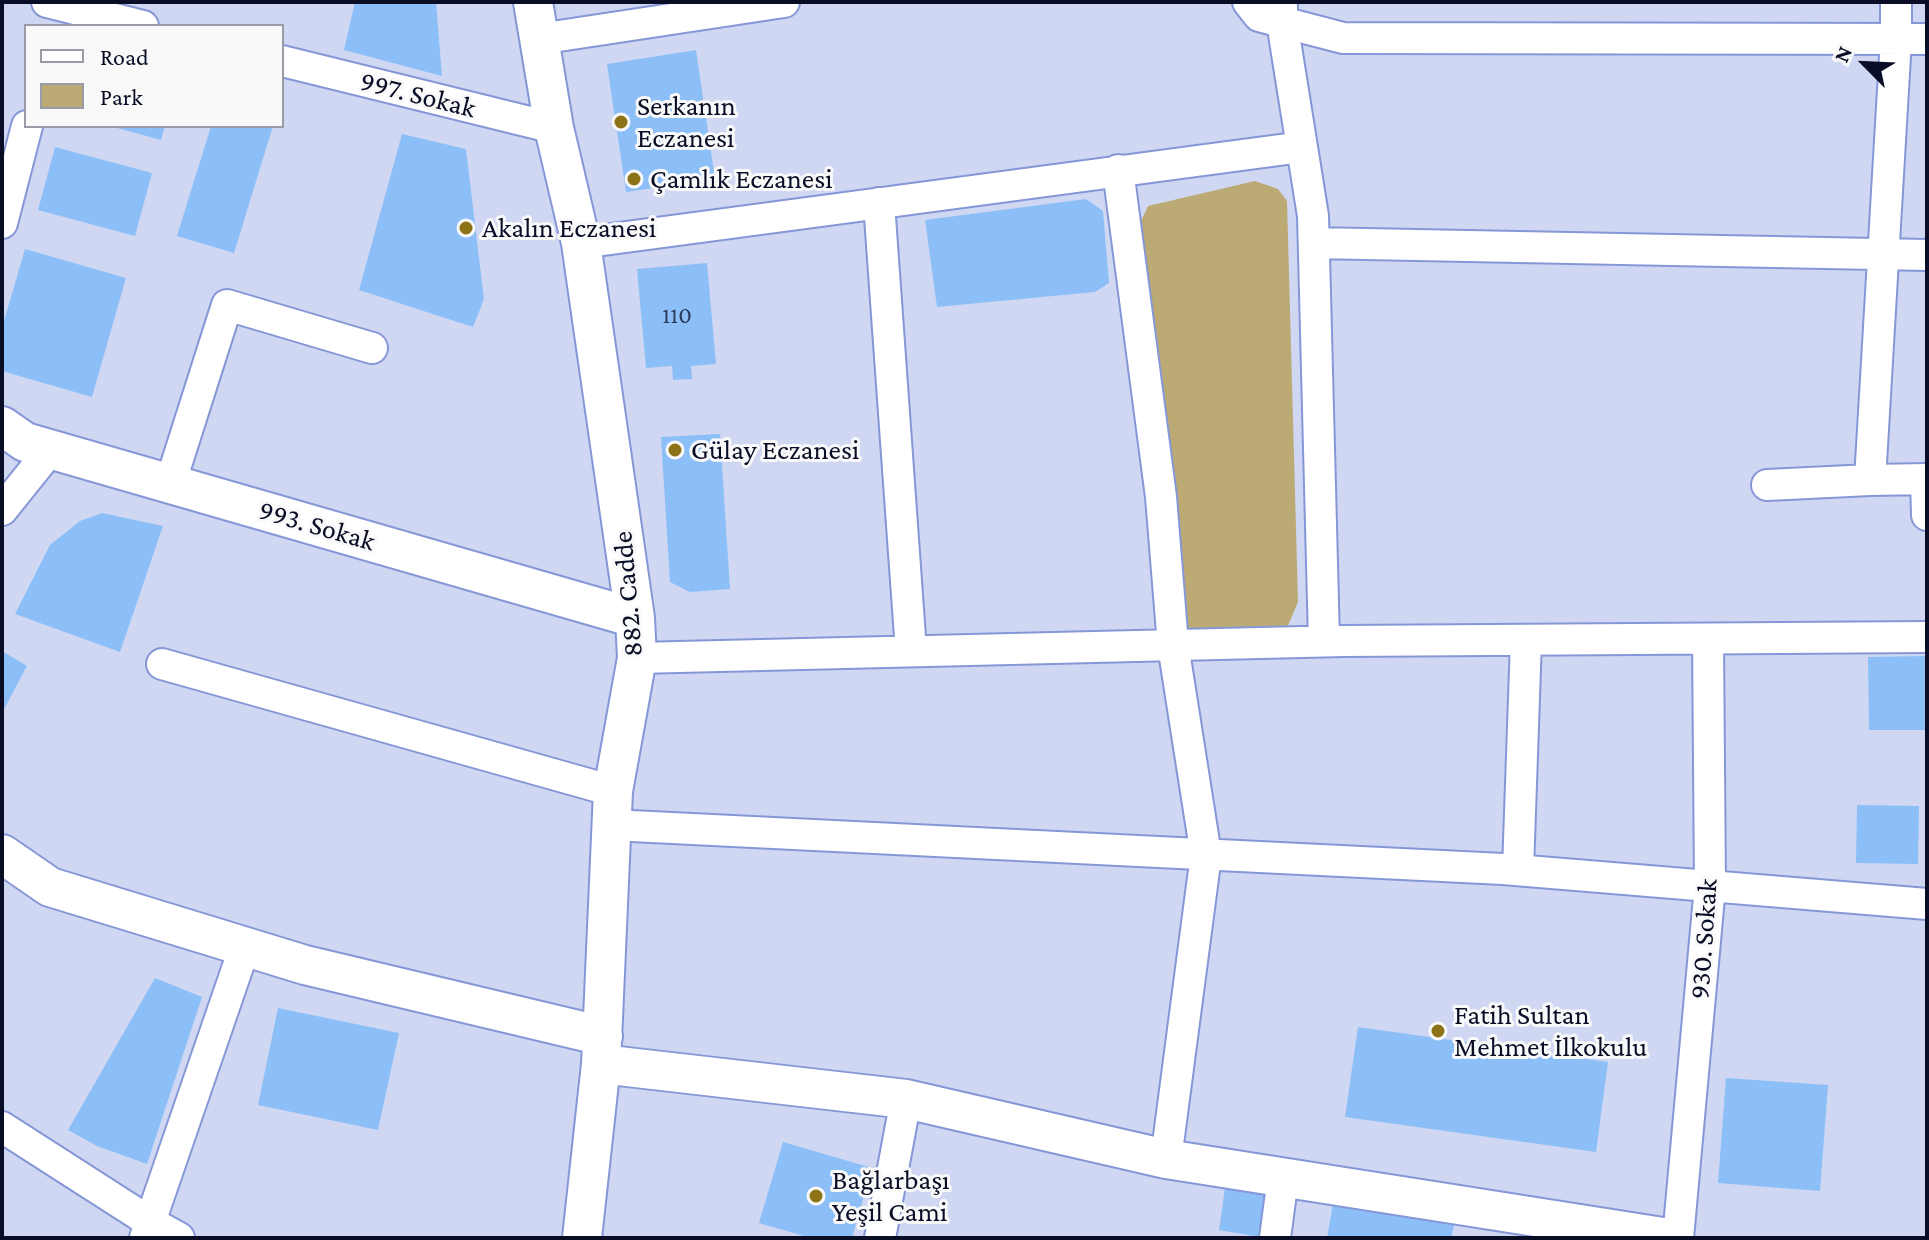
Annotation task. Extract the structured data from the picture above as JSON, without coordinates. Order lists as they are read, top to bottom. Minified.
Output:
{"streets":{"street":["997. Sokak","993. Sokak","882. Cadde","930. Sokak"]},"crossings":[["997. Sokak","882. Cadde"],["993. Sokak","882. Cadde"]],"places":["Serkanın Eczanesi","Çamlık Eczanesi","Akalın Eczanesi","Gülay Eczanesi","Fatih Sultan Mehmet İlkokulu","Bağlarbaşı Yeşil Cami"],"house_numbers":["110"],"legend":["Road","Park"],"north":"top left"}
